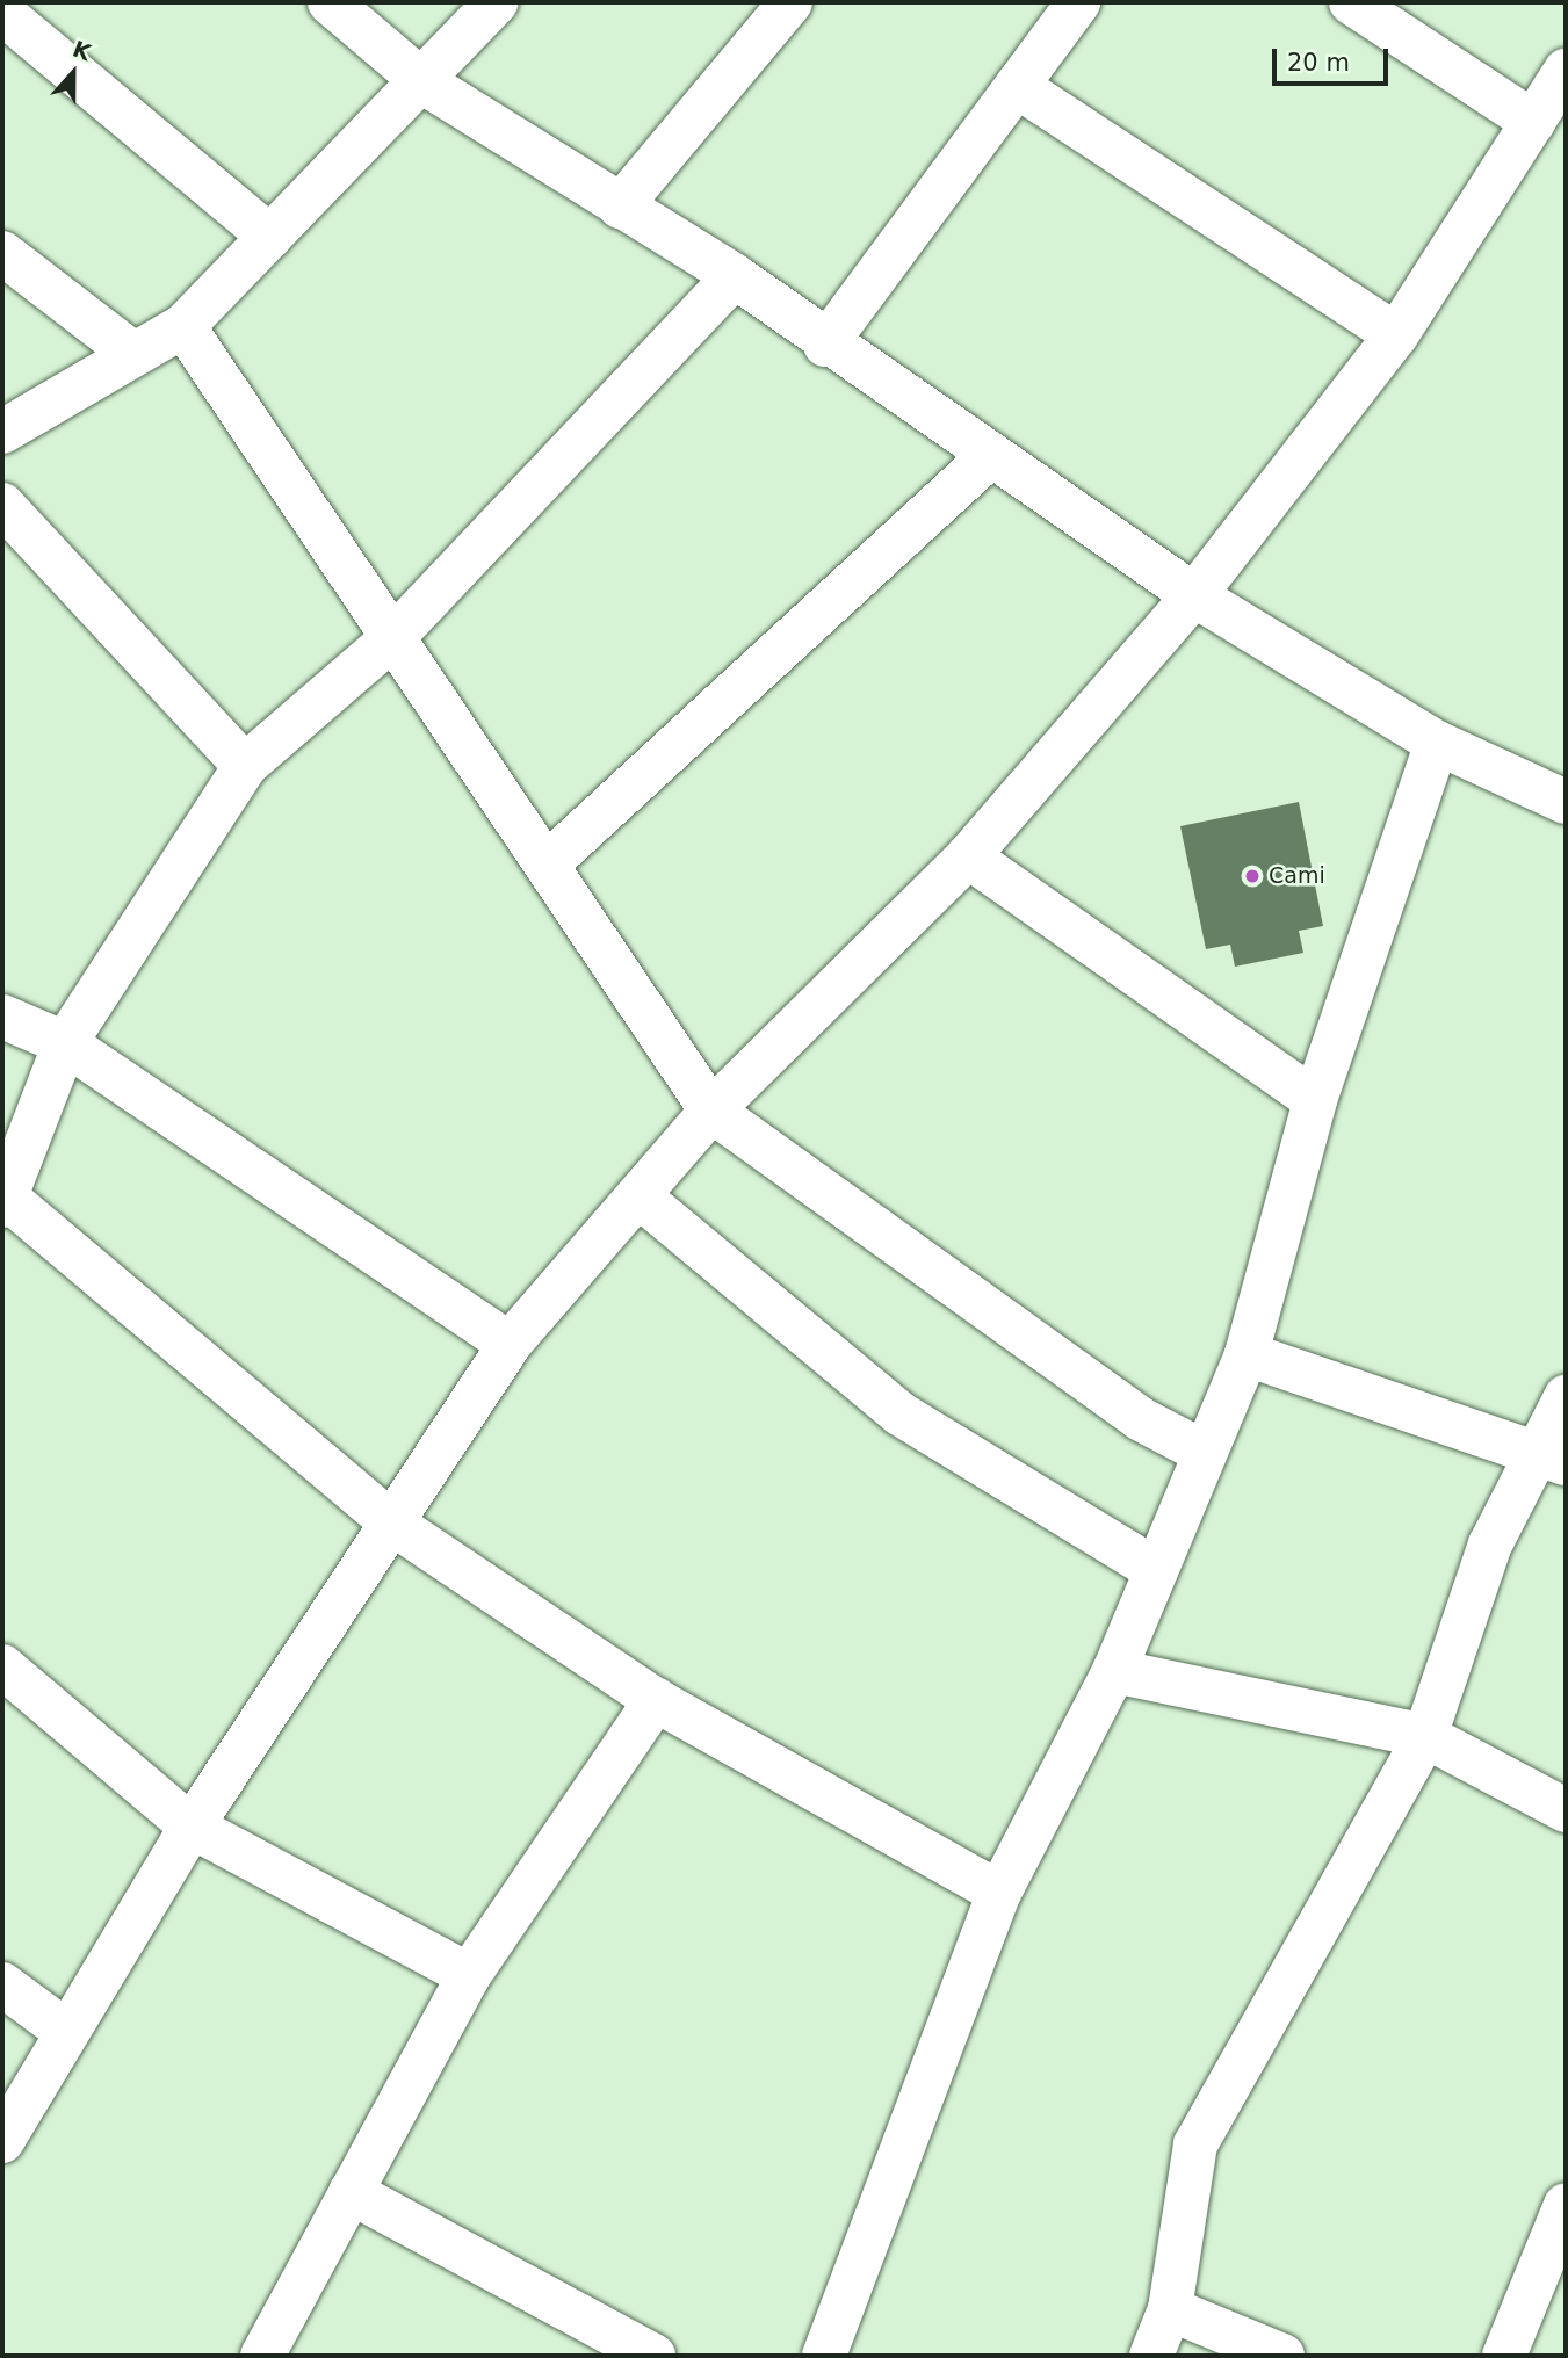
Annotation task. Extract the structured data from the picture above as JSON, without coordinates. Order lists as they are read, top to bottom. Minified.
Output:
{"places":["Cami"],"scale_bar":"20 m","north":"top"}
